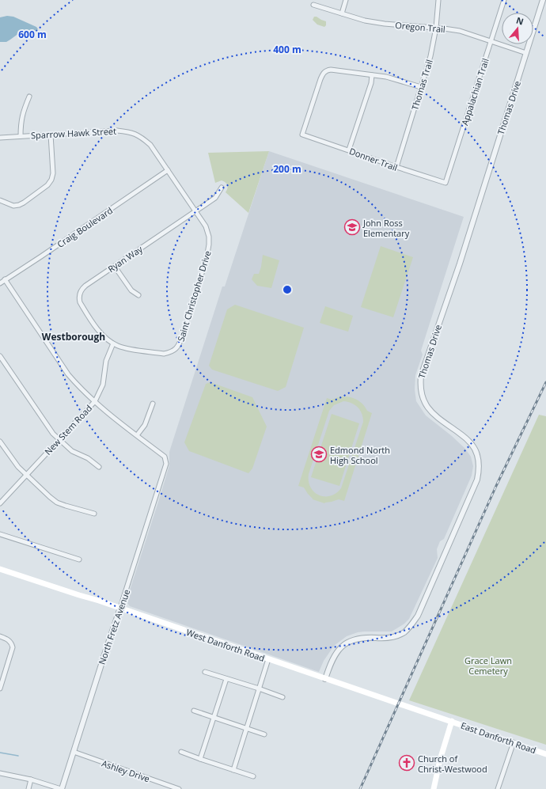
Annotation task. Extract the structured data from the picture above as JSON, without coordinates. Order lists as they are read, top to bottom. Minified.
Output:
{"streets":{"main road":["West Danforth Road","East Danforth Road"],"street":["Oregon Trail","Thomas Trail","Appalachian Trail","Thomas Drive","Sparrow Hawk Street","Donner Trail","Craig Boulevard","Ryan Way","Saint Christopher Drive","New Stem Road","North Fretz Avenue","Ashley Drive"]},"crossings":[["Oregon Trail","Thomas Trail"],["Oregon Trail","Appalachian Trail"],["Oregon Trail","Thomas Drive"],["Thomas Trail","Donner Trail"],["Appalachian Trail","Donner Trail"],["Thomas Drive","West Danforth Road"],["Sparrow Hawk Street","Craig Boulevard"],["Sparrow Hawk Street","Saint Christopher Drive"],["Craig Boulevard","Saint Christopher Drive"],["Ryan Way","Saint Christopher Drive"],["Ryan Way","New Stem Road"],["Saint Christopher Drive","New Stem Road"],["North Fretz Avenue","West Danforth Road"],["North Fretz Avenue","Ashley Drive"],["West Danforth Road","East Danforth Road"]],"districts":["Westborough"],"parks":["Grace Lawn Cemetery"],"places":{"school or university":["John Ross Elementary","Edmond North High School"],"church":["Church of Christ-Westwood"]},"north":"top","rings":["600 m","400 m","200 m"]}
